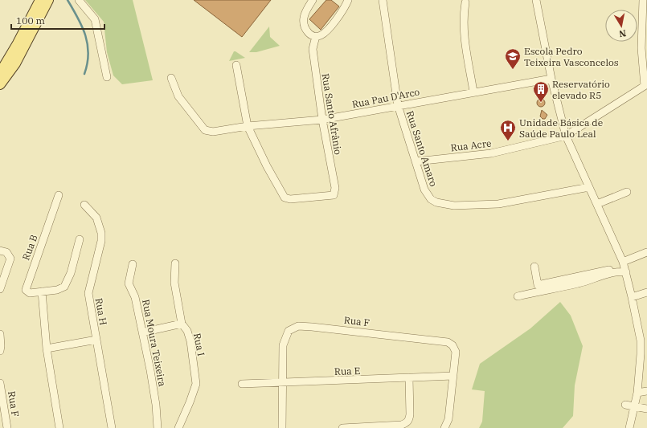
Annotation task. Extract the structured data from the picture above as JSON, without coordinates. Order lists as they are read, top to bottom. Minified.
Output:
{"streets":{"street":["Rua Pau D'Arco","Rua Santo Afrânio","Rua Acre","Rua Santo Amaro","Rua B","Rua H","Rua F","Rua Moura Teixeira","Rua I","Rua E"]},"crossings":[["Rua Pau D'Arco","Rua Santo Afrânio"],["Rua Pau D'Arco","Rua Santo Amaro"],["Rua Acre","Rua Santo Amaro"],["Rua F","Rua E"]],"places":{"school or university":["Escola Pedro Teixeira Vasconcelos"],"building":["Reservatório elevado R5"],"hospital":["Unidade Básica de Saúde Paulo Leal"]},"scale_bar":"100 m","north":"bottom"}
